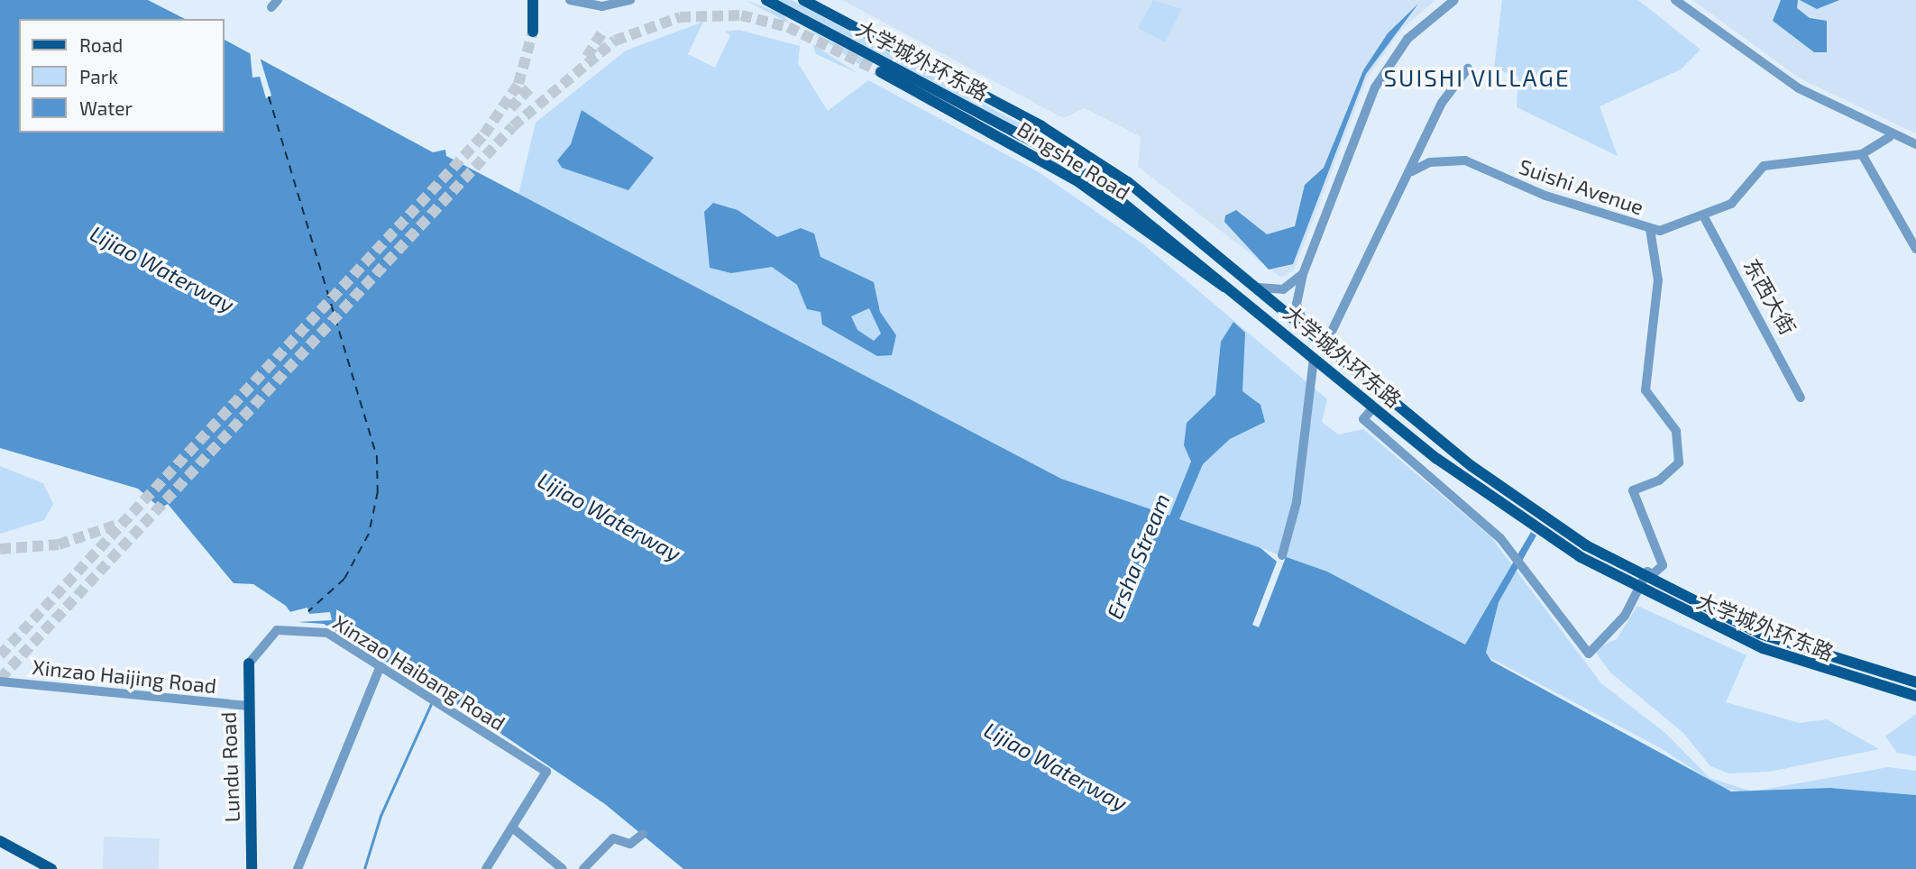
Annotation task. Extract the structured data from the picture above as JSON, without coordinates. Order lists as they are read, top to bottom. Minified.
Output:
{"streets":{"main road":["大学城外环东路","Bingshe Road","Lundu Road"],"street":["Suishi Avenue","东西大街","Xinzao Haibang Road","Xinzao Haijing Road"]},"crossings":[["大学城外环东路","Bingshe Road"],["大学城外环东路","Suishi Avenue"],["Xinzao Haibang Road","Lundu Road"],["Xinzao Haijing Road","Lundu Road"]],"districts":["SUISHI VILLAGE"],"water":["Lijiao Waterway","Ersha Stream"],"legend":["Road","Park","Water"]}
